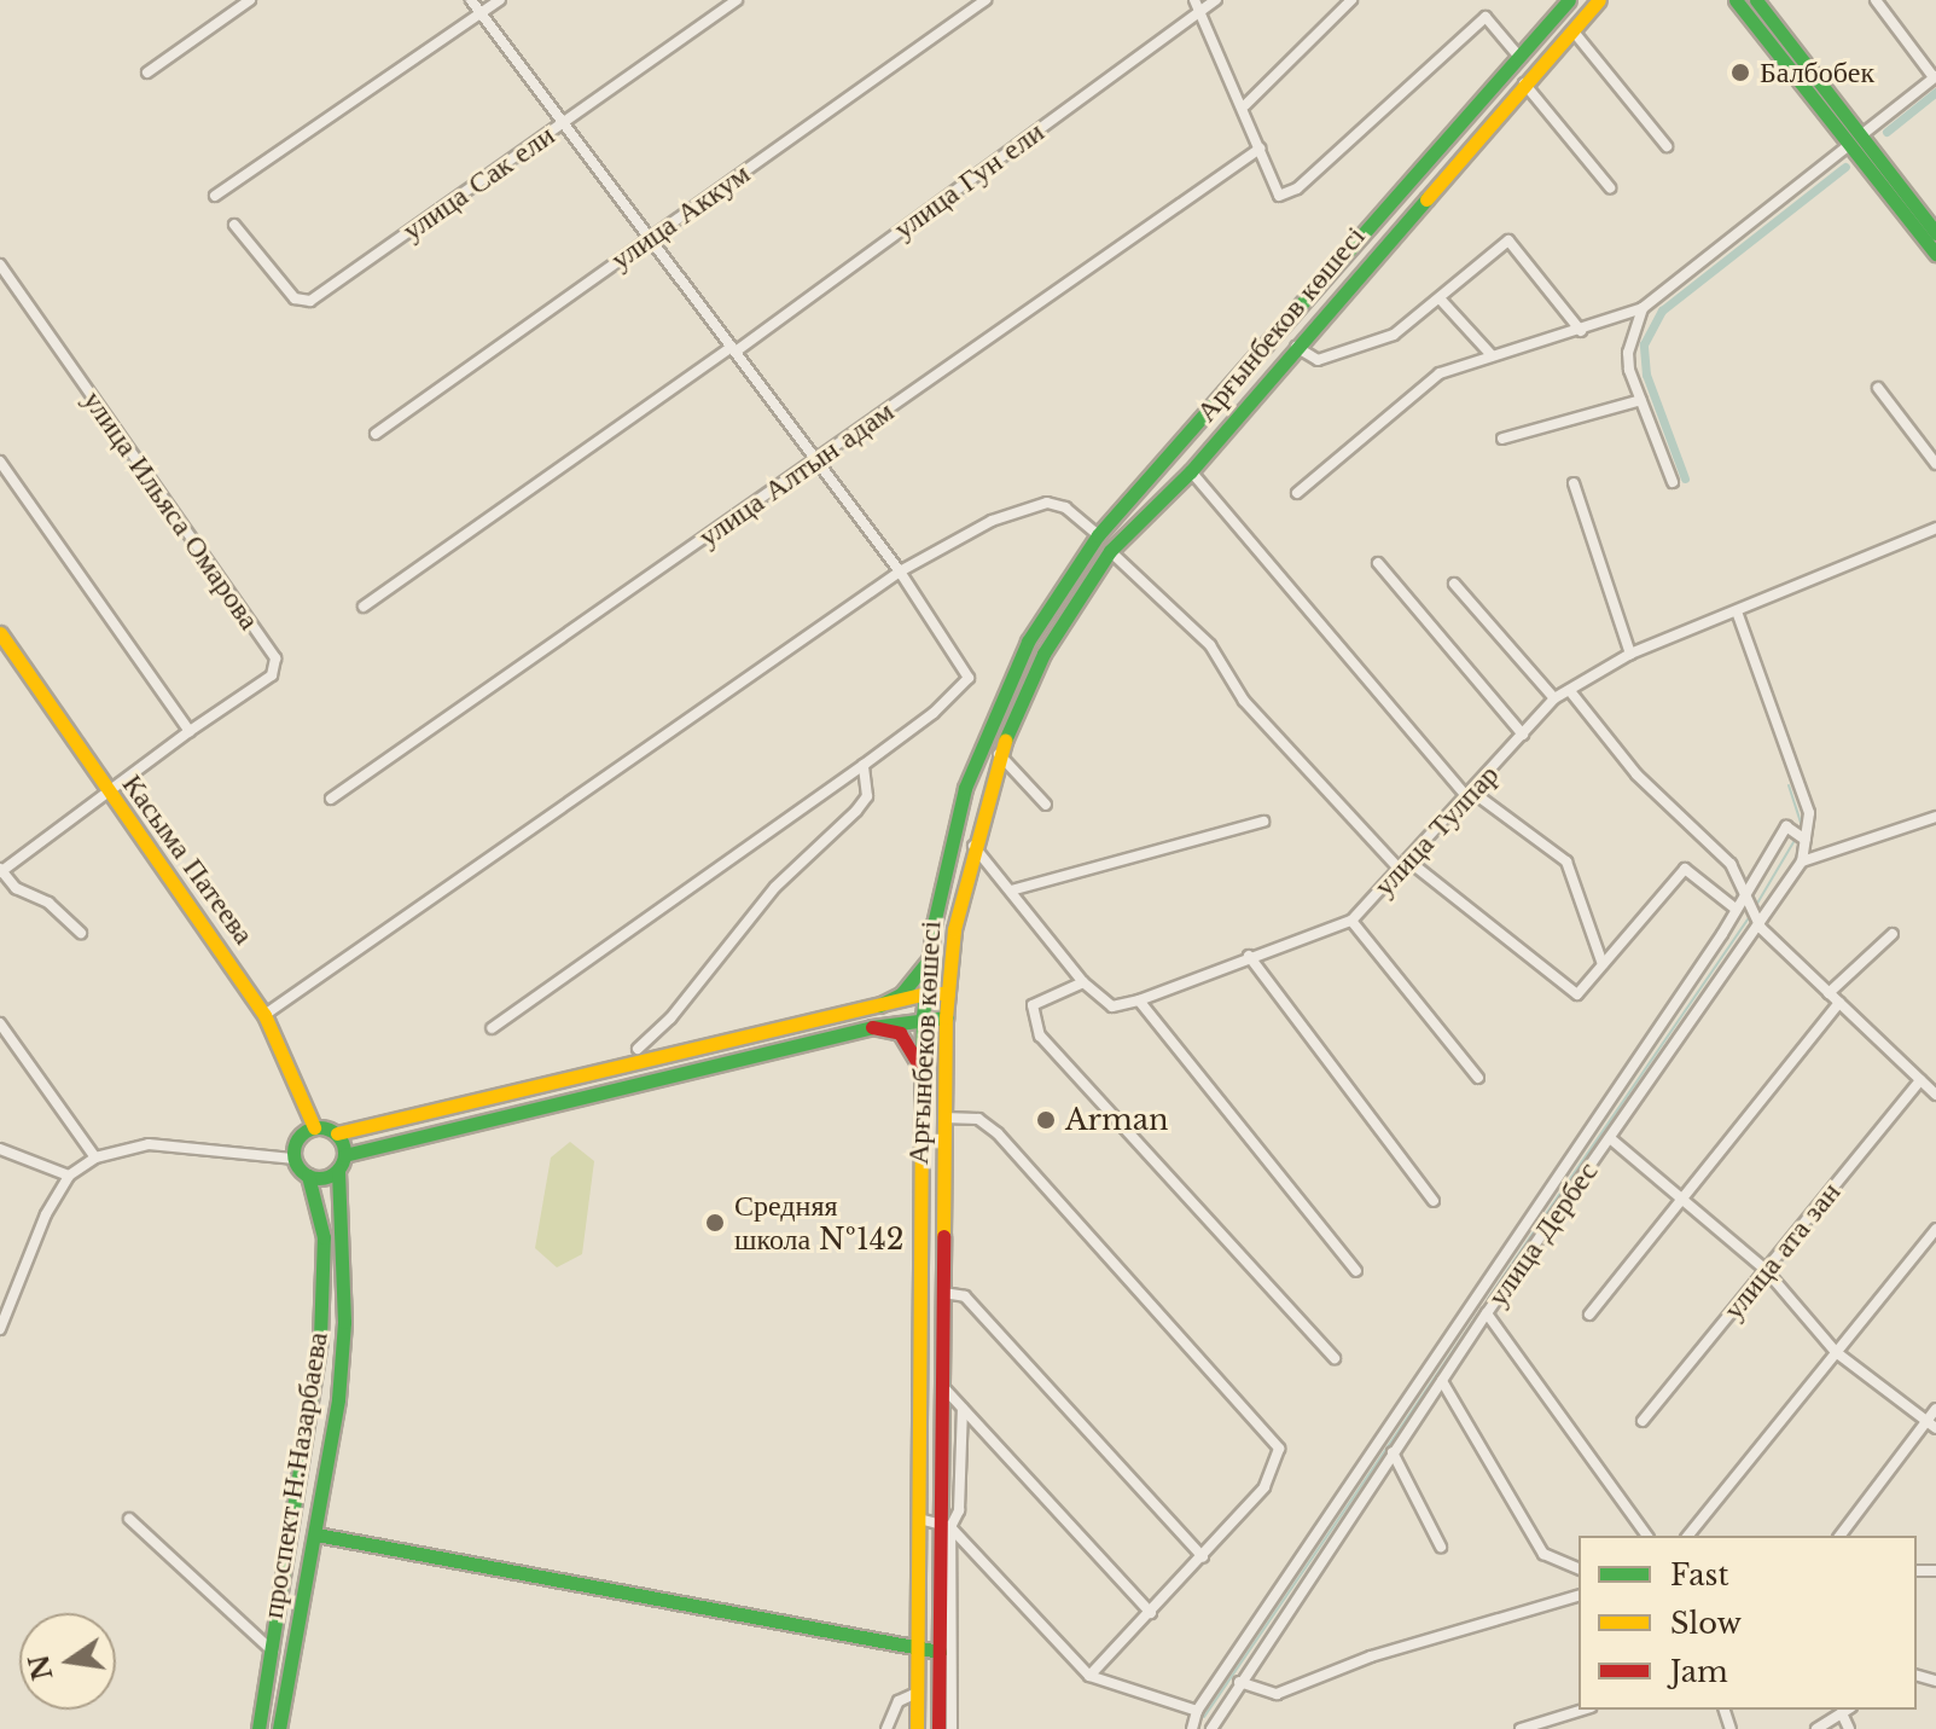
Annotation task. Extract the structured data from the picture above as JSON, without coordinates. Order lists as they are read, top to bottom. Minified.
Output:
{"streets":{"main road":["Арғынбеков көшесі","Касыма Патеева","проспект Н.Назарбаева"],"street":["улица Гун ели","улица Сак ели","улица Аккум","улица Алтын адам","улица Ильяса Омарова","улица Тулпар","улица Дербес","улица ата зан"]},"crossings":[["улица Ильяса Омарова","Касыма Патеева"],["Касыма Патеева","проспект Н.Назарбаева"]],"places":["Балбобек","Arman","Средняя школа №142"],"legend":["Fast","Slow","Jam"],"north":"left"}
